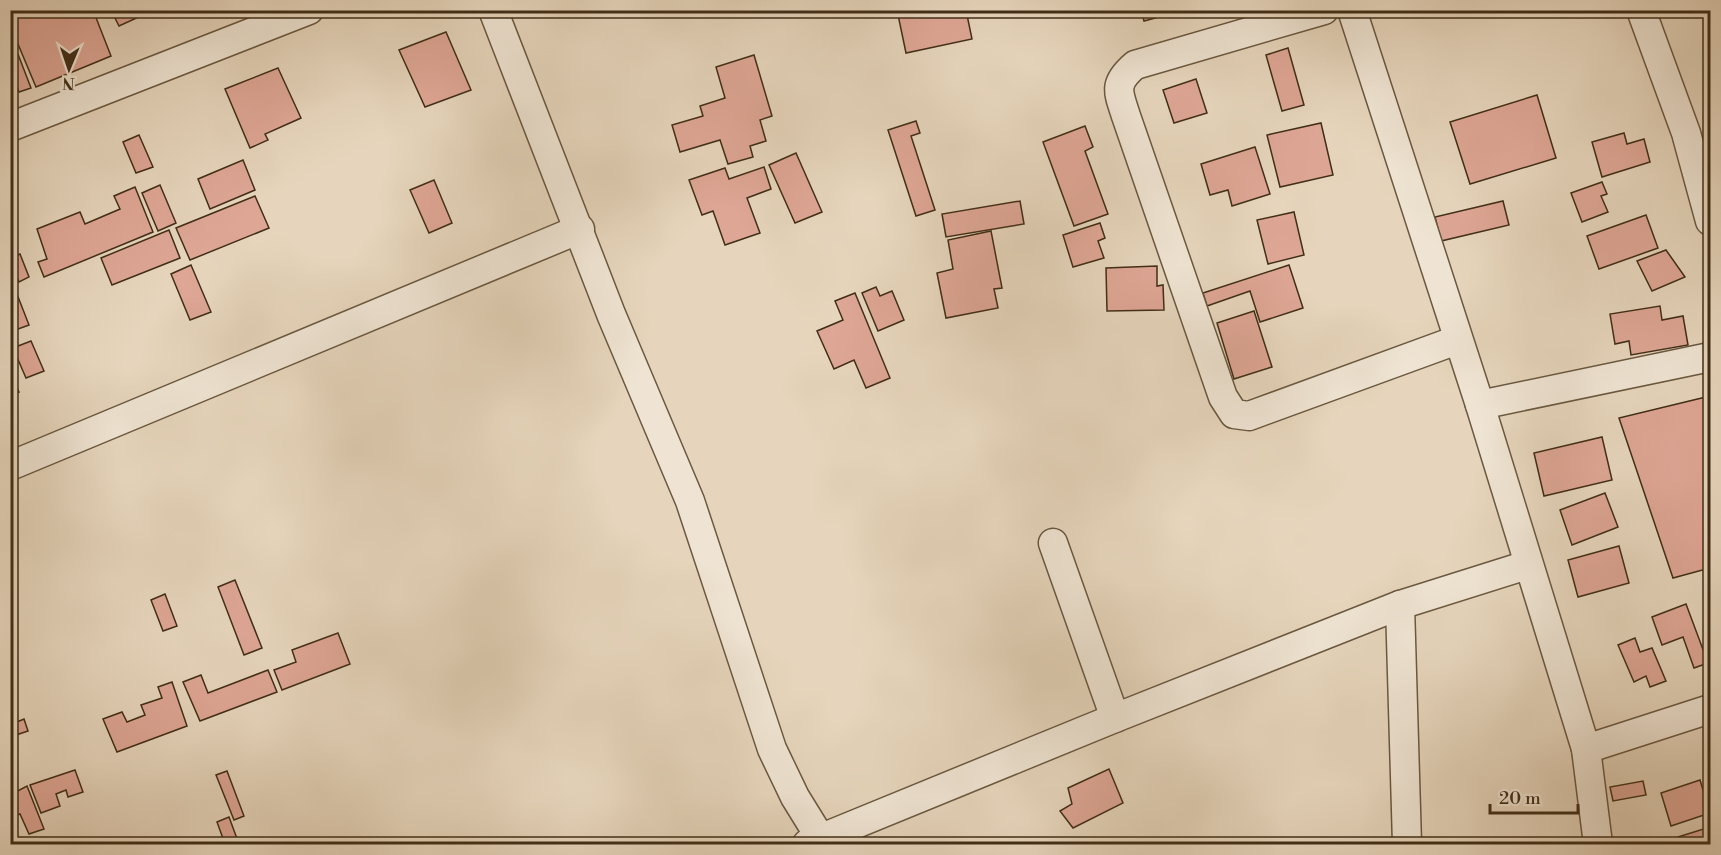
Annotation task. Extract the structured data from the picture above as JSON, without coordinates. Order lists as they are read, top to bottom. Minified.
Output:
{"scale_bar":"20 m","north":"bottom"}
